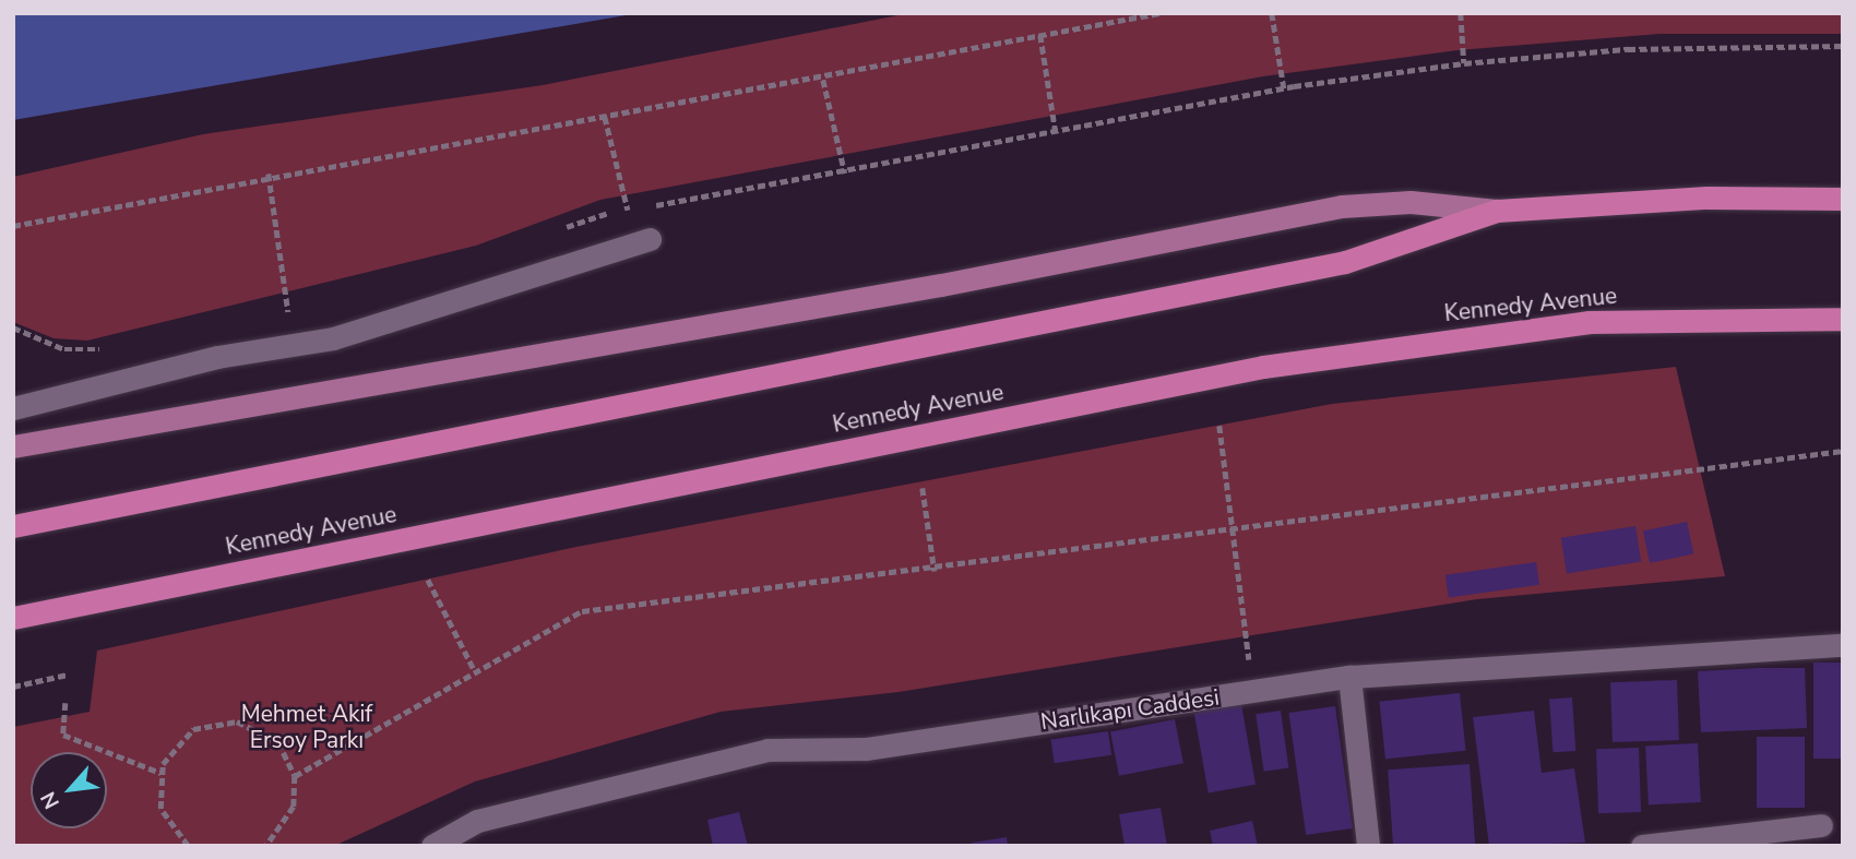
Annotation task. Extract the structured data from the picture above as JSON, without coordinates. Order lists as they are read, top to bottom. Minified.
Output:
{"streets":{"highway":["Kennedy Avenue"],"street":["Narlıkapı Caddesi"]},"parks":["Mehmet Akif Ersoy Parkı"],"north":"bottom left"}
